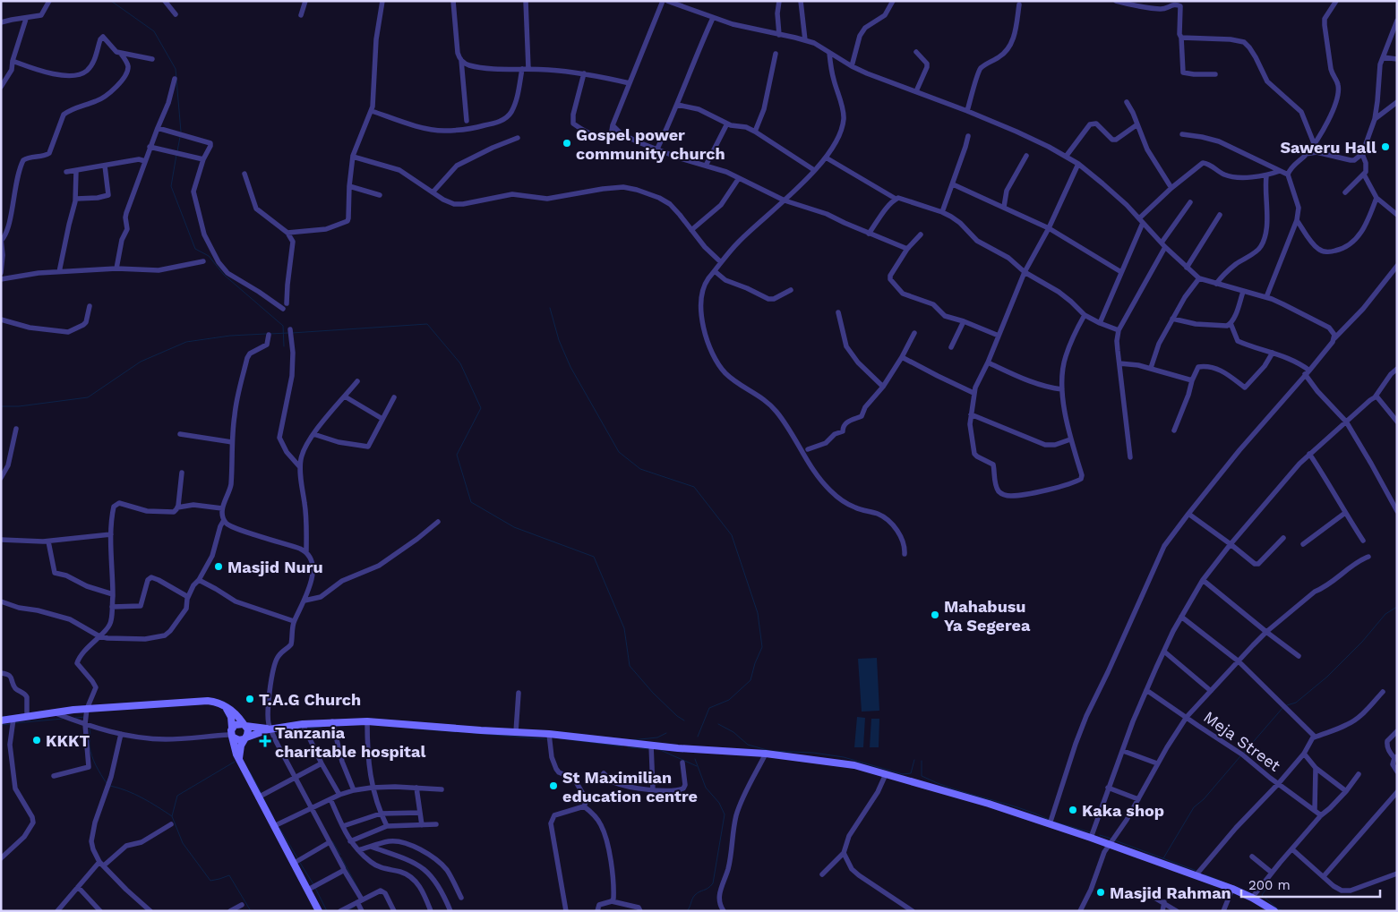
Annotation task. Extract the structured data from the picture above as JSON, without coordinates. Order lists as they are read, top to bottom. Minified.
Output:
{"streets":{"street":["Meja Street"]},"places":{"other":["Gospel power community church","Saweru Hall","Masjid Nuru","Mahabusu Ya Segerea","T.A.G Church","KKKT","St Maximilian education centre","Kaka shop","Masjid Rahman"],"health":["Tanzania charitable hospital"]},"scale_bar":"200 m"}
